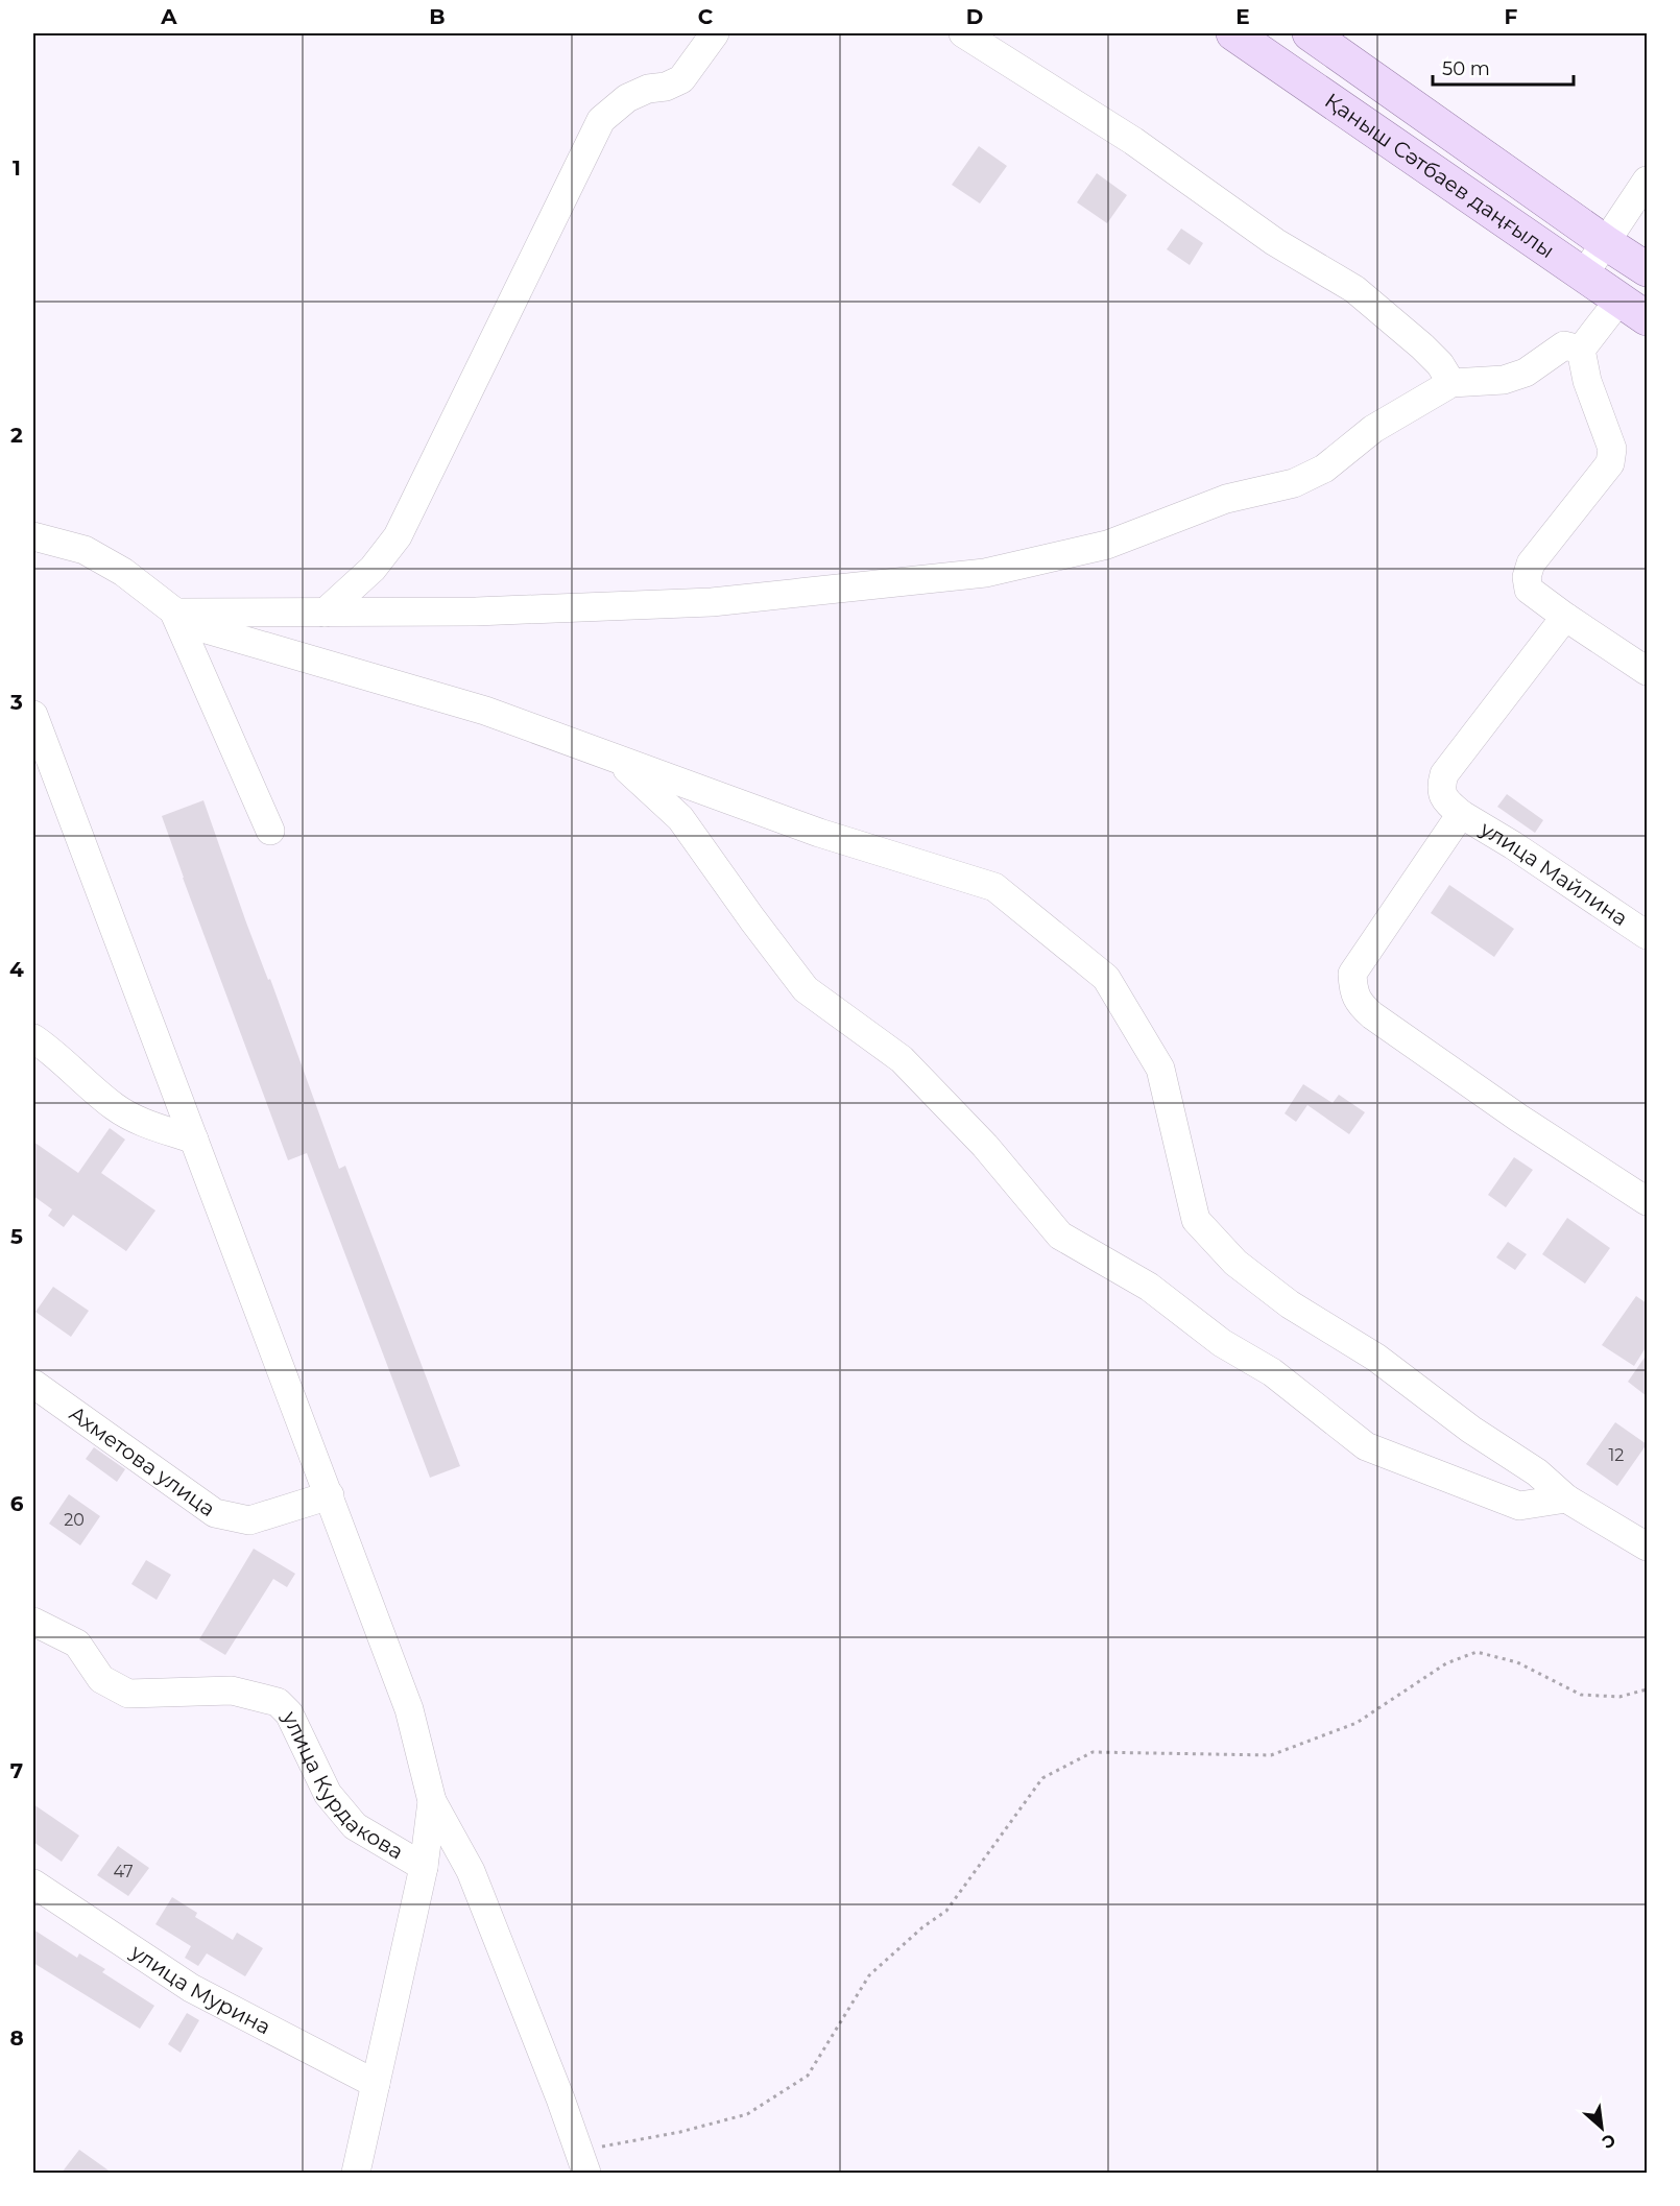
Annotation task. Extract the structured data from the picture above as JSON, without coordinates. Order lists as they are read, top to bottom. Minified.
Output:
{"streets":{"main road":["Қаныш Сәтбаев даңғылы"],"street":["улица Майлина","Ахметова улица","улица Курдакова","улица Мурина"]},"house_numbers":["12","20","47"],"scale_bar":"50 m","north":"bottom right","grid":{"columns":["A","B","C","D","E","F"],"rows":["1","2","3","4","5","6","7","8"]}}
